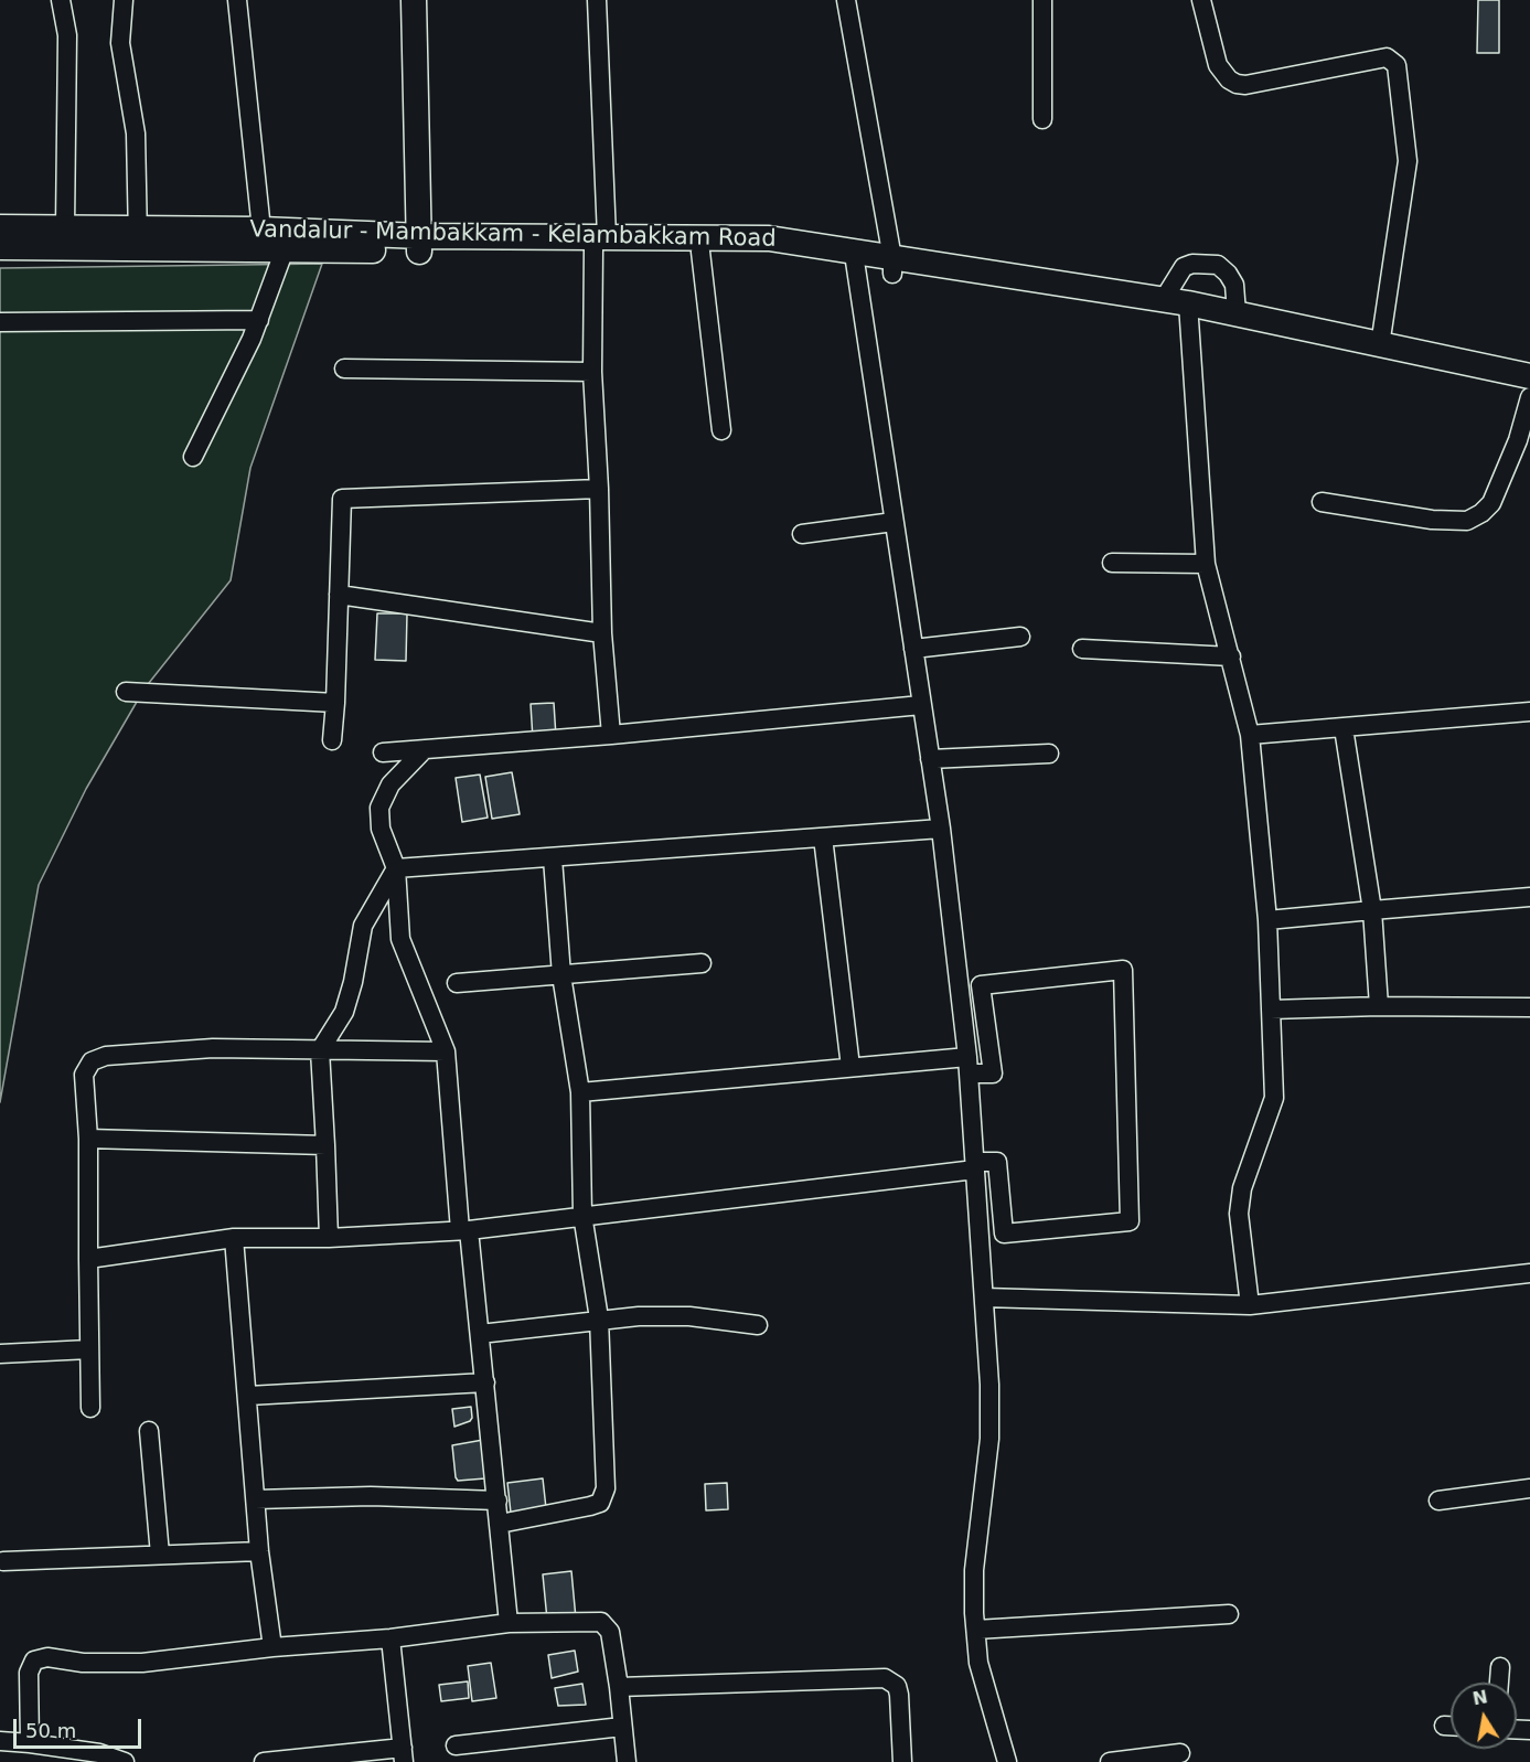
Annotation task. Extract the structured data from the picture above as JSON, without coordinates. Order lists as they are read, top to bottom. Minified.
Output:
{"streets":{"main road":["Vandalur - Mambakkam - Kelambakkam Road"]},"scale_bar":"50 m","north":"top"}
